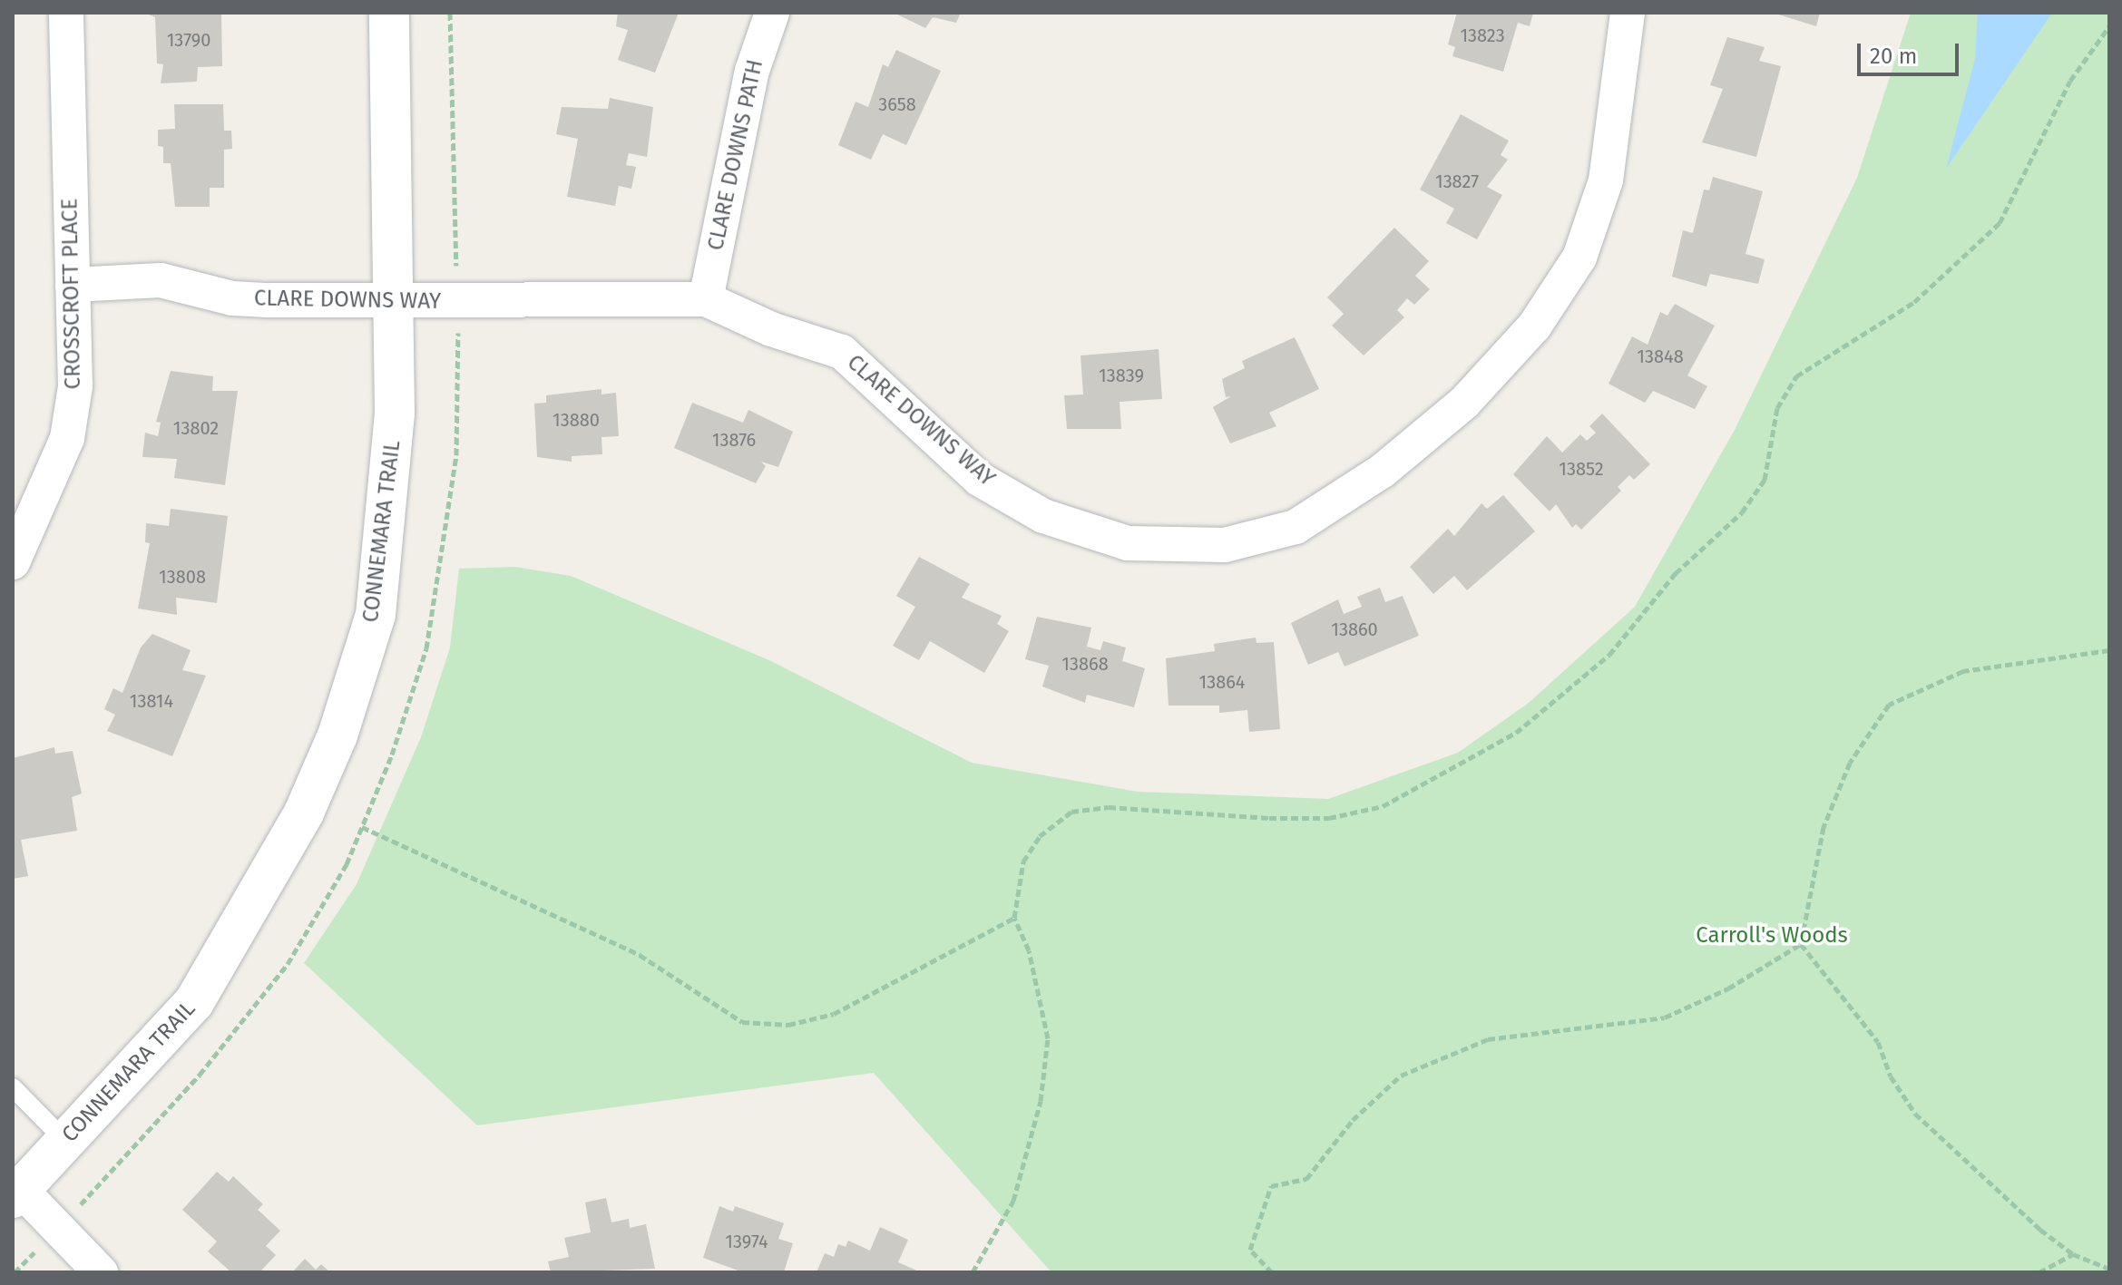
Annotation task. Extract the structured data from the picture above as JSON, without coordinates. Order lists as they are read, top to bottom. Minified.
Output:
{"streets":{"street":["CLARE DOWNS PATH","CROSSCROFT PLACE","CLARE DOWNS WAY","CONNEMARA TRAIL"]},"crossings":[["CLARE DOWNS PATH","CLARE DOWNS WAY"],["CROSSCROFT PLACE","CLARE DOWNS WAY"],["CLARE DOWNS WAY","CONNEMARA TRAIL"]],"parks":["Carroll's Woods"],"house_numbers":["13823","13790","3658","13827","13848","13839","13880","13802","13876","13852","13808","13860","13868","13864","13814","13974"],"scale_bar":"20 m"}
